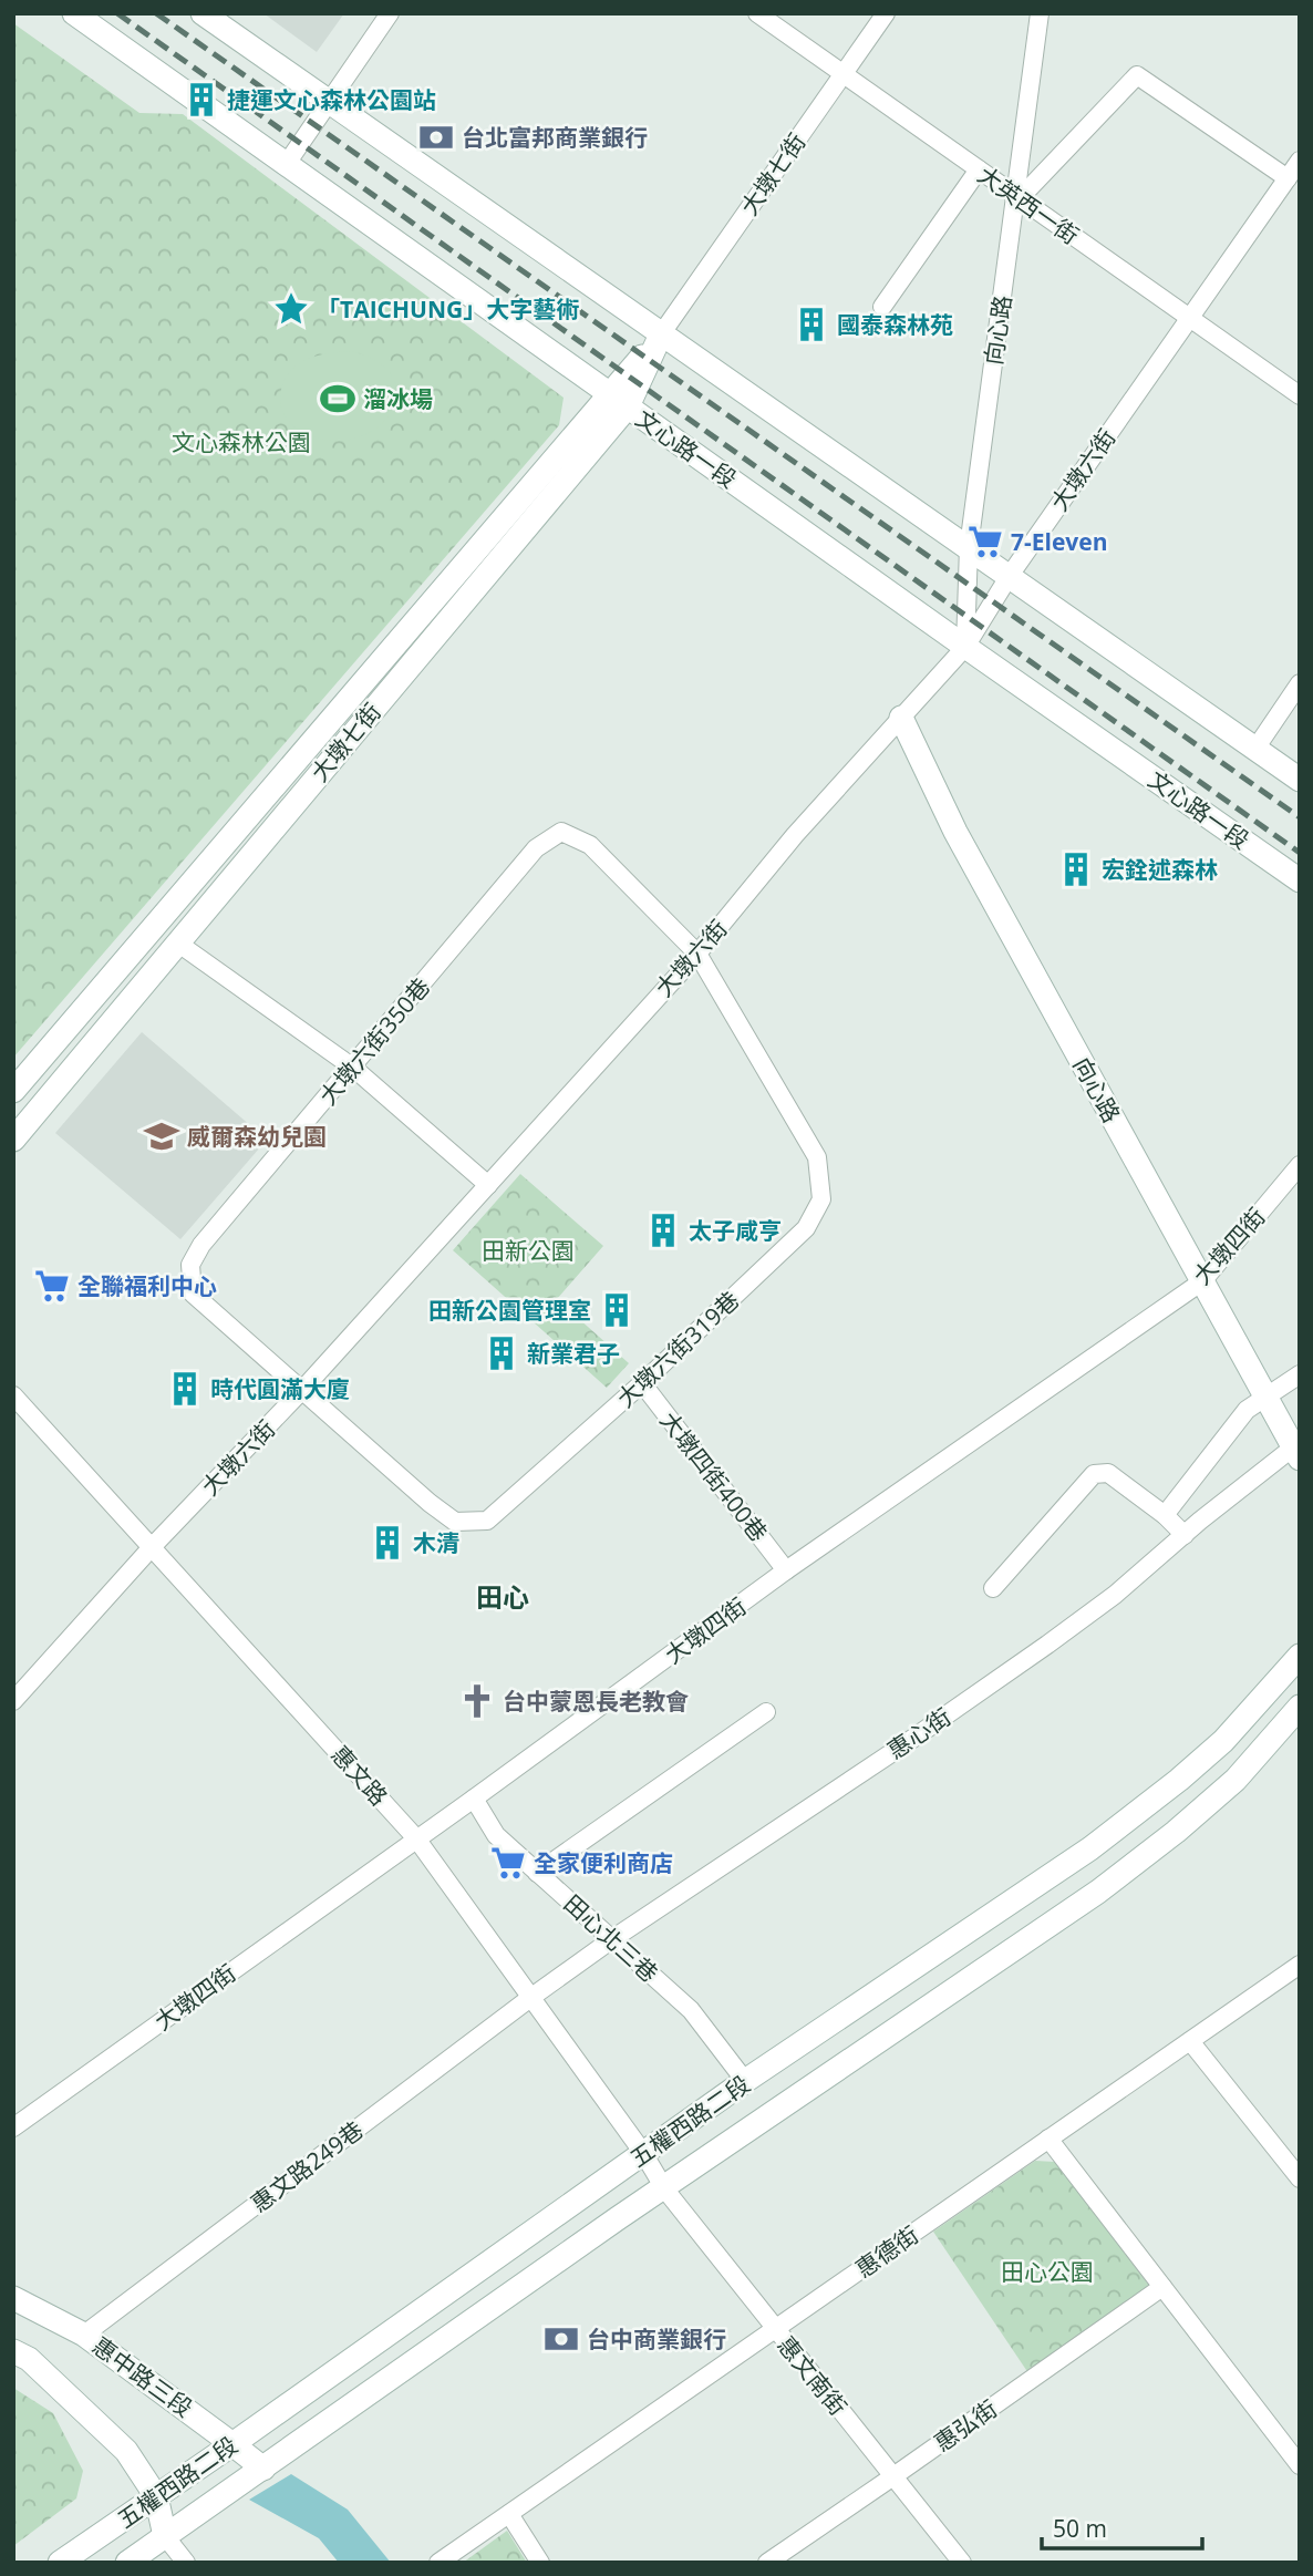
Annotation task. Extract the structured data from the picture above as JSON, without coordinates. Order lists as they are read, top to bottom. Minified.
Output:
{"streets":{"main road":["大墩七街","向心路","文心路一段","五權西路二段","惠中路三段"],"street":["大英西一街","大墩六街","大墩六街350巷","大墩四街","大墩六街319巷","大墩四街400巷","惠心街","惠文路","田心北三巷","惠文路249巷","惠德街","惠文南街","惠弘街"]},"crossings":[["大墩七街","大英西一街"],["大墩七街","文心路一段"],["大英西一街","向心路"],["大英西一街","大墩六街"],["向心路","文心路一段"],["向心路","大墩六街"],["向心路","大墩四街"],["向心路","惠心街"],["文心路一段","大墩六街"],["大墩六街","大墩六街350巷"],["大墩六街","大墩六街319巷"],["大墩六街","惠文路"],["大墩六街350巷","大墩六街319巷"],["大墩四街","大墩四街400巷"],["大墩四街","惠文路"],["大墩四街","田心北三巷"],["大墩六街319巷","大墩四街400巷"],["惠心街","惠文路"],["惠心街","田心北三巷"],["惠心街","惠文路249巷"],["惠文路","五權西路二段"],["惠文路","惠文路249巷"],["惠文路","惠文南街"],["田心北三巷","五權西路二段"],["五權西路二段","惠文南街"],["五權西路二段","惠中路三段"],["惠文路249巷","惠中路三段"],["惠德街","惠文南街"],["惠文南街","惠弘街"]],"districts":["田心"],"parks":["文心森林公園","田新公園","田心公園"],"places":{"building":["捷運文心森林公園站","國泰森林苑","宏銓述森林","太子咸亨","田新公園管理室","新業君子","時代圓滿大廈","木清"],"bank":["台北富邦商業銀行","台中商業銀行"],"place":["「TAICHUNG」大字藝術"],"sports":["溜冰場"],"supermarket":["7-Eleven","全聯福利中心","全家便利商店"],"school or university":["威爾森幼兒園"],"church":["台中蒙恩長老教會"]},"scale_bar":"50 m"}
